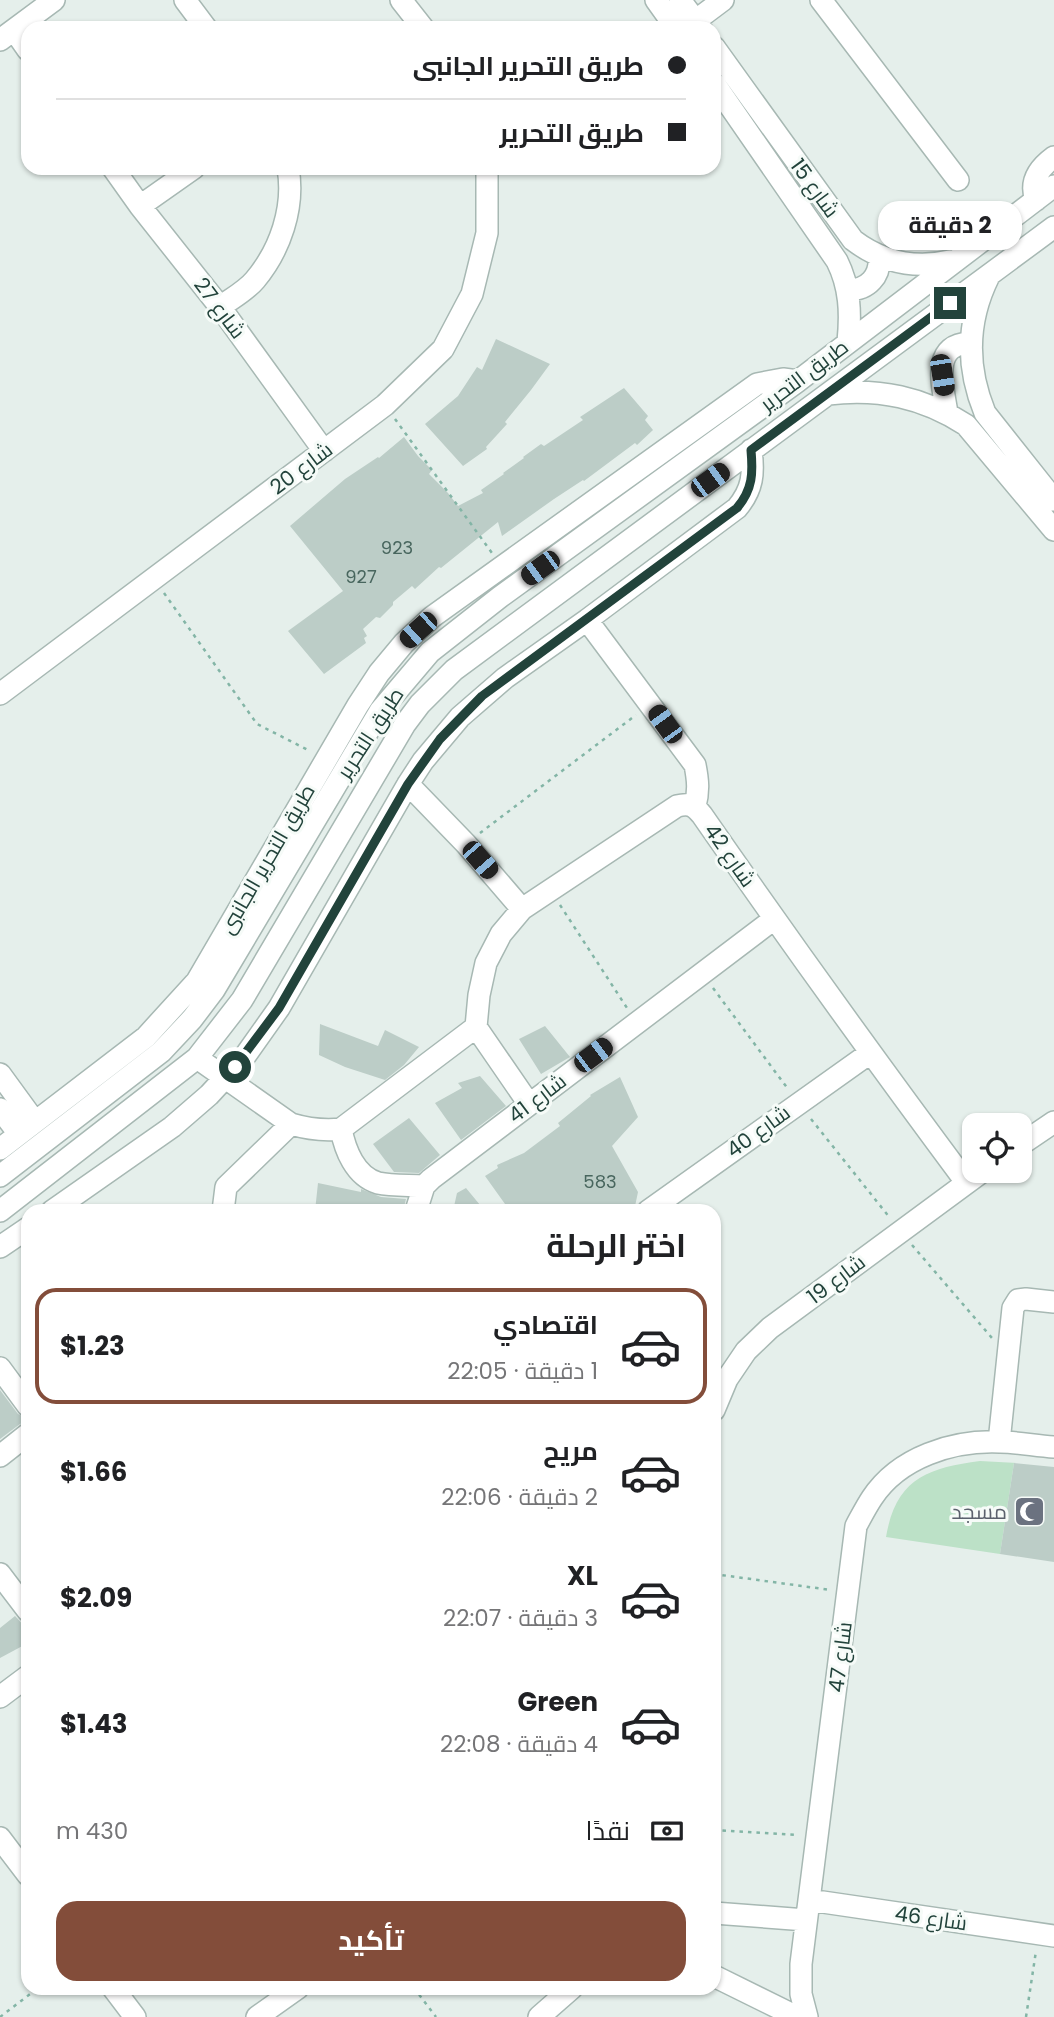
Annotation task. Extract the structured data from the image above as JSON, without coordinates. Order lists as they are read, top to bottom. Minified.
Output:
{"streets":{"street":["شارع 15","شارع 27","طريق التحرير","شارع 20","شارع 42","طريق التحرير الجانبى","شارع 41","شارع 40","شارع 19","شارع 47","شارع 46"]},"crossings":[["شارع 15","طريق التحرير"],["شارع 27","شارع 20"],["طريق التحرير","طريق التحرير الجانبى"],["شارع 42","شارع 41"],["شارع 42","شارع 40"],["شارع 47","شارع 46"]],"places":{"mosque":["مسجد"]},"house_numbers":["923","927","583"],"page":{"banner":["طريق التحرير الجانبى","طريق التحرير"],"bubble":"2 دقيقة","heading":"اختر الرحلة","list":[{"name":"اقتصادي","note":"1 دقيقة · 22:05","value":"$1.23"},{"name":"مريح","note":"2 دقيقة · 22:06","value":"$1.66"},{"name":"XL","note":"3 دقيقة · 22:07","value":"$2.09"},{"name":"Green","note":"4 دقيقة · 22:08","value":"$1.43"}],"pay":["نقدًا","430 m"],"buttons":"تأكيد"}}
